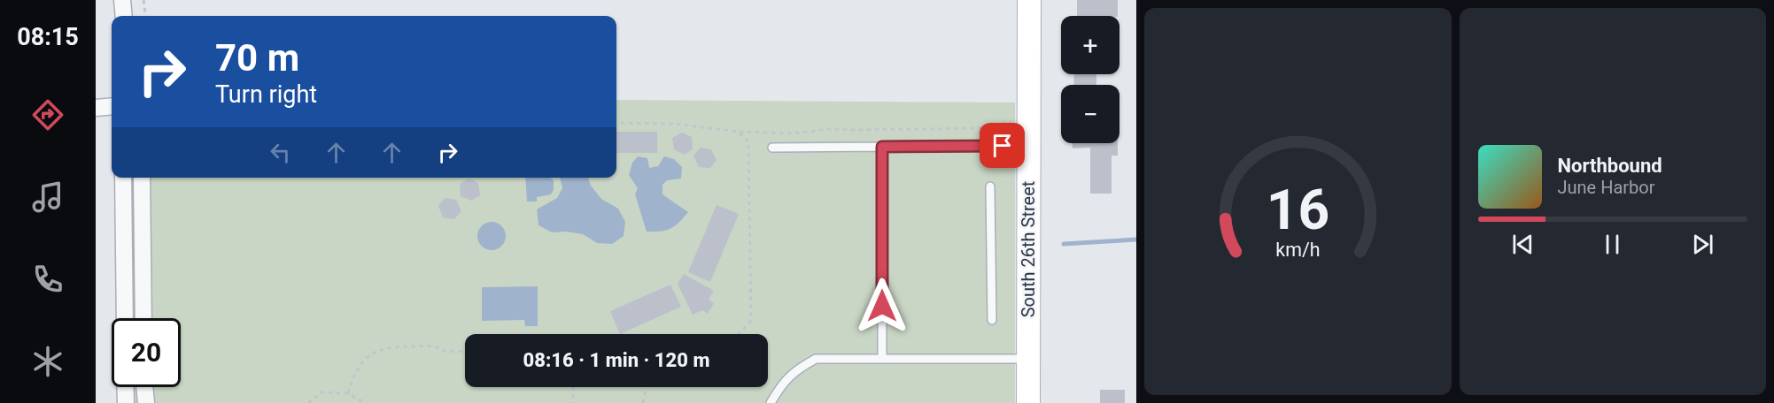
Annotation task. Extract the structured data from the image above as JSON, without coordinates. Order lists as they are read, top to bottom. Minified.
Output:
{"streets":{"street":["South 26th Street"]},"page":{"tabs":"08:15","map_buttons":["+","−"],"turn":["70 m","Turn right"],"song":["Northbound","June Harbor"],"limit":"20","trip":"08:16 · 1 min · 120 m","gauge":["16","km/h"]}}
